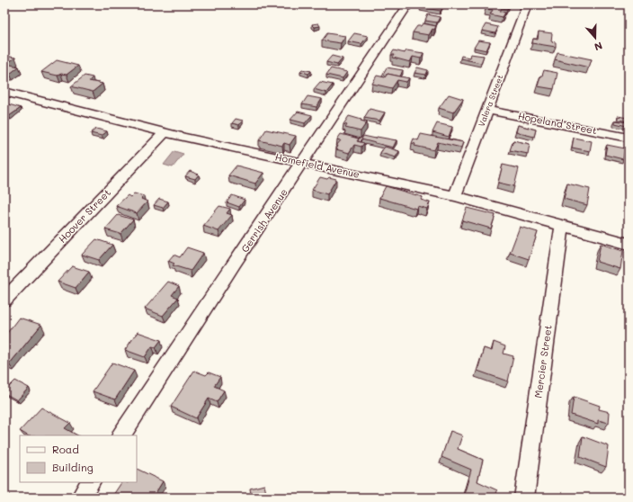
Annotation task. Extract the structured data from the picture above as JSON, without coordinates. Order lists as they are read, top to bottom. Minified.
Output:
{"streets":{"street":["Valera Street","Hopeland Street","Homefield Avenue","Hoover Street","Gerrish Avenue","Mercier Street"]},"crossings":[["Valera Street","Hopeland Street"],["Valera Street","Homefield Avenue"],["Homefield Avenue","Hoover Street"],["Homefield Avenue","Gerrish Avenue"],["Homefield Avenue","Mercier Street"]],"legend":["Road","Building"],"north":"bottom"}
